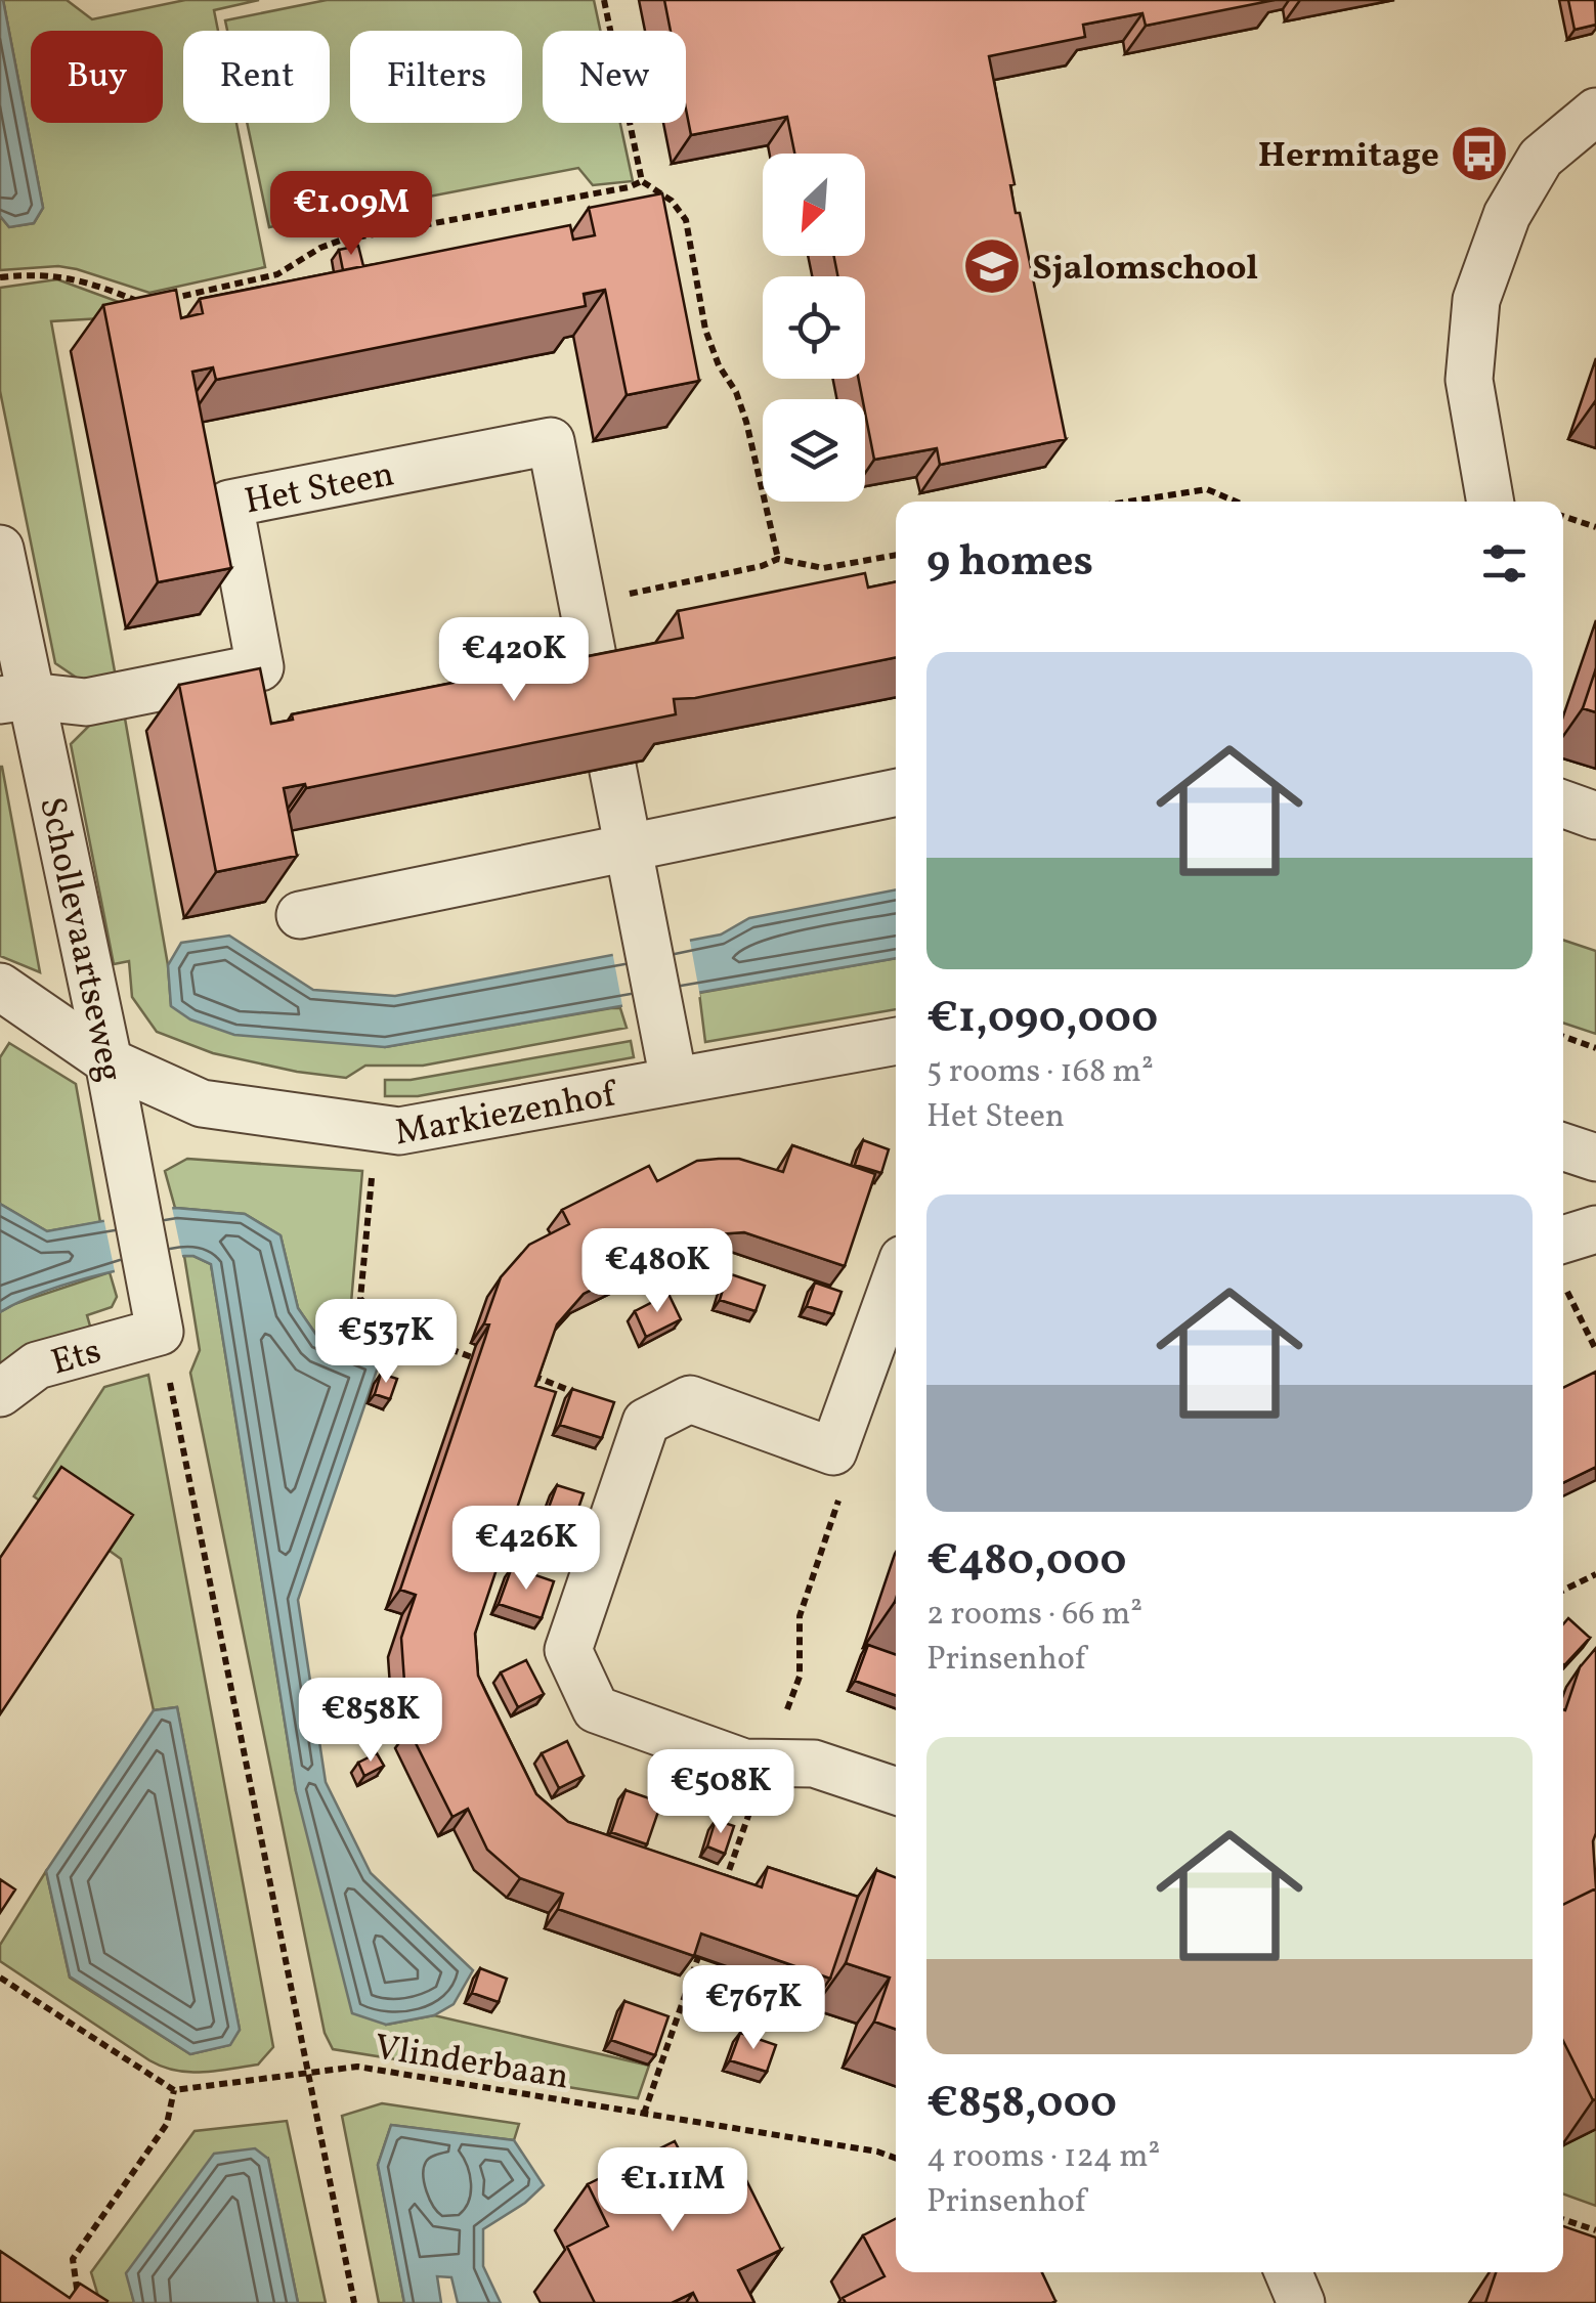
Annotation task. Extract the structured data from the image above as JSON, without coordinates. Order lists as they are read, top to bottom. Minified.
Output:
{"streets":{"street":["Het Steen","Schollevaartseweg","Markiezenhof","Ets"],"path":["Vlinderbaan"]},"crossings":[["Het Steen","Schollevaartseweg"],["Schollevaartseweg","Markiezenhof"],["Schollevaartseweg","Ets"]],"places":{"bus stop":["Hermitage"],"school or university":["Sjalomschool"]},"north":"bottom left","page":{"chip":["Buy","Rent","Filters","New"],"price":["€1.09M","€420K","€480K","€537K","€426K","€858K","€508K","€767K","€1.11M"],"heading":"9 homes","list":[{"name":"€1,090,000","note":"5 rooms · 168 m² · Het Steen"},{"name":"€480,000","note":"2 rooms · 66 m² · Prinsenhof"},{"name":"€858,000","note":"4 rooms · 124 m² · Prinsenhof"}]}}
